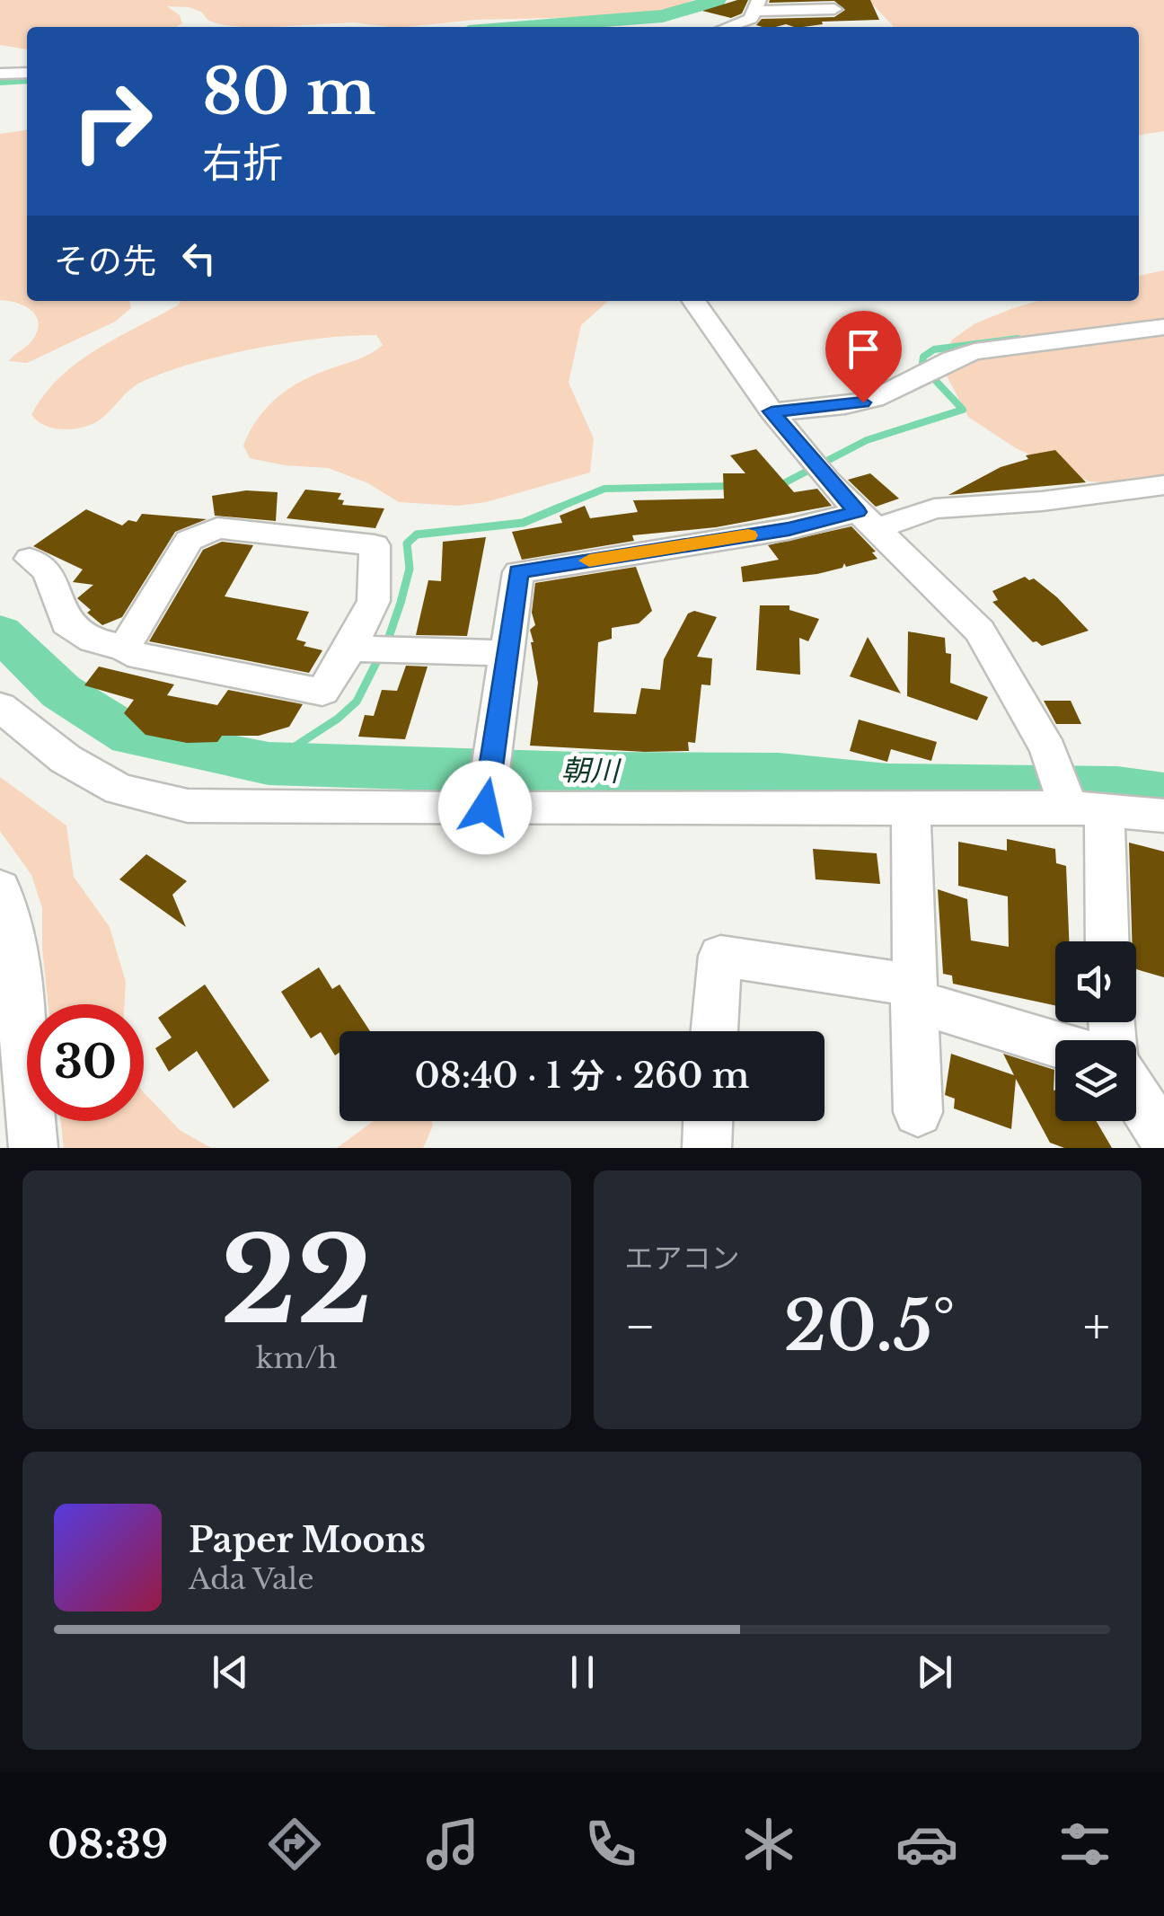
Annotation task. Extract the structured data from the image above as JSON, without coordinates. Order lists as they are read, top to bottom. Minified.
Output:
{"water":["朝川"],"page":{"turn":["80 m","右折"],"then":"その先","limit":"30","trip":"08:40 · 1 分 · 260 m","tile":[["22","km/h"],"エアコン"],"heat":["−","20.5°","+"],"song":["Paper Moons","Ada Vale"],"tabs":"08:39"}}
